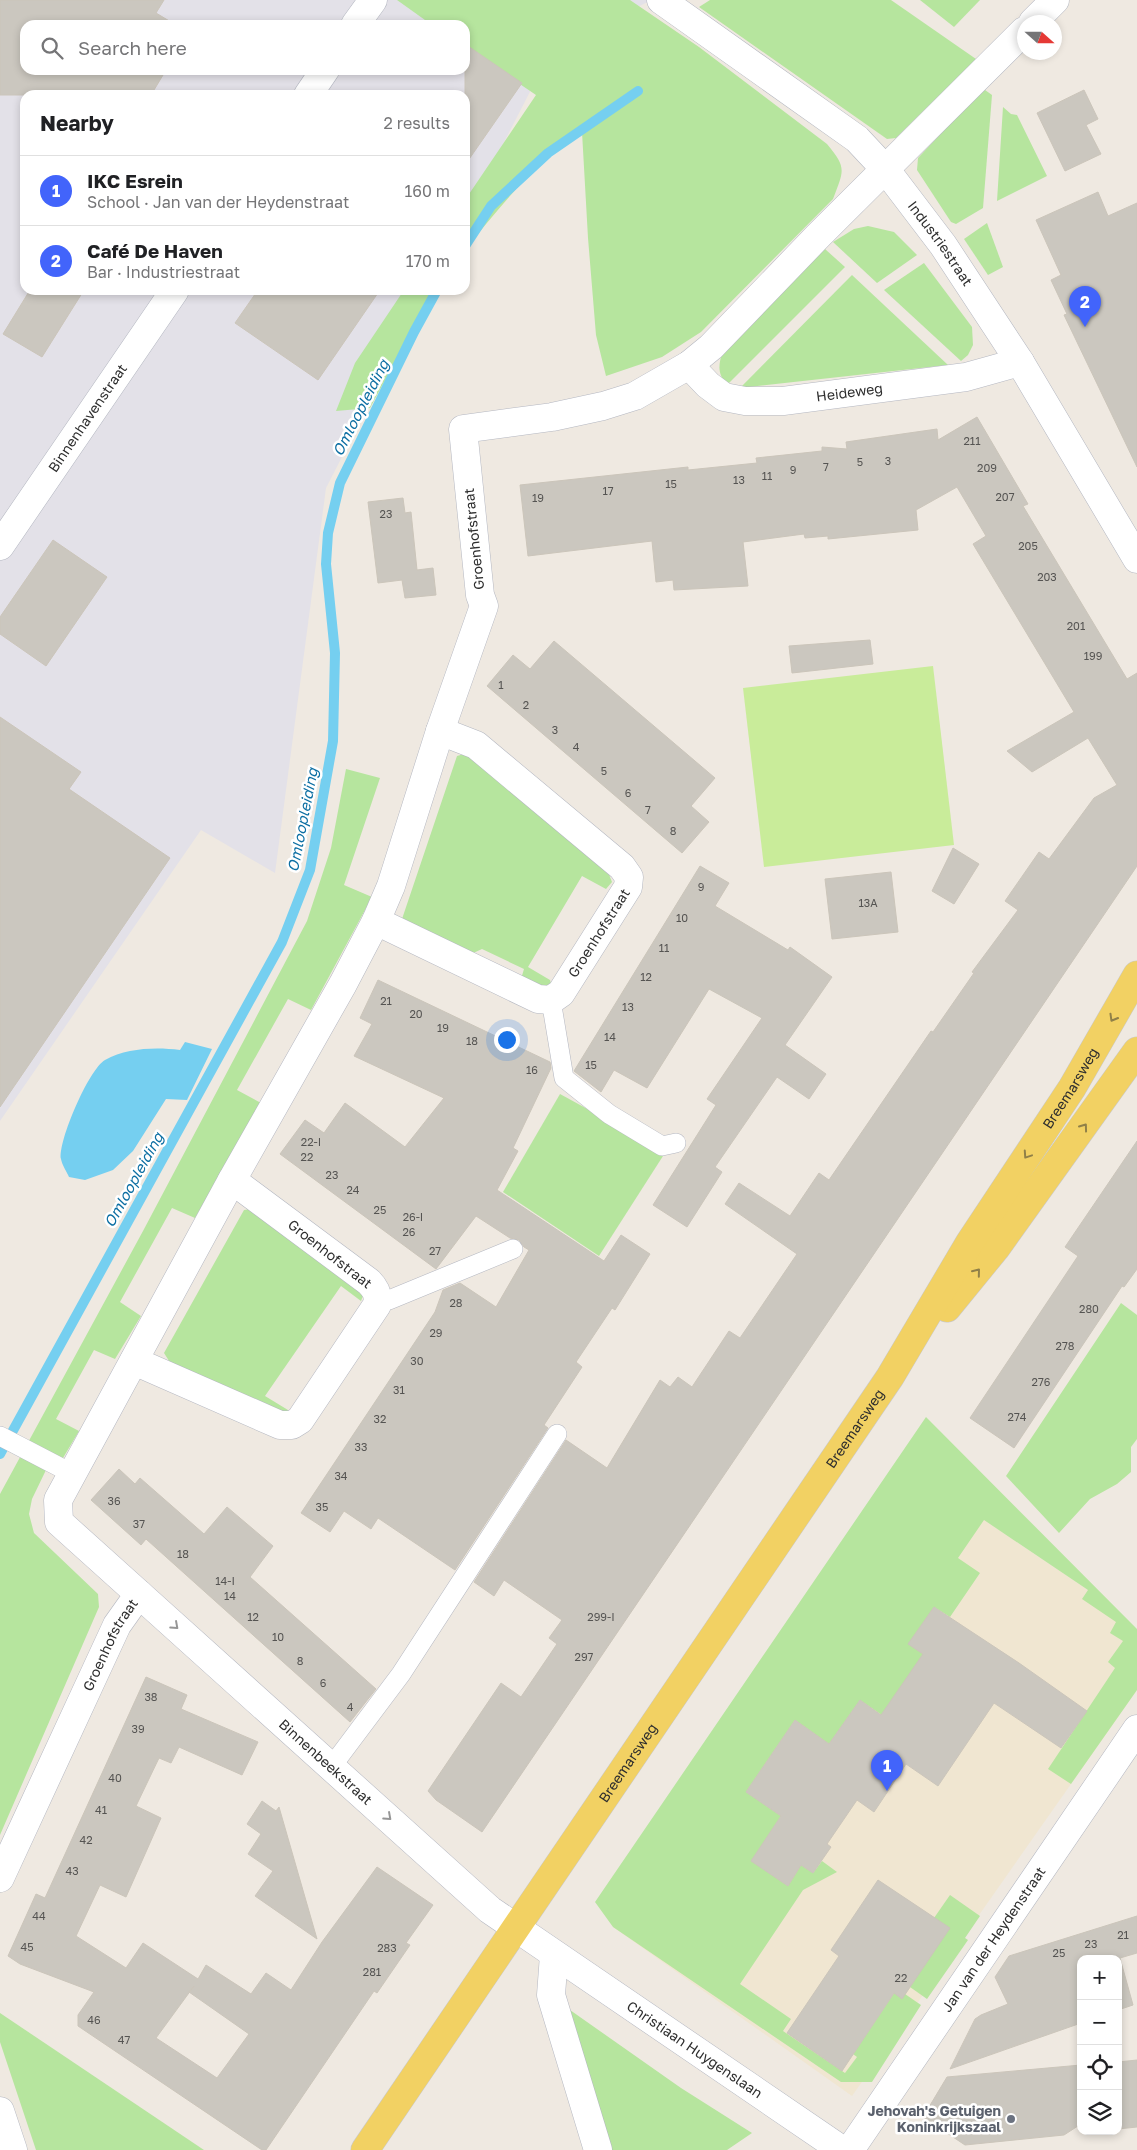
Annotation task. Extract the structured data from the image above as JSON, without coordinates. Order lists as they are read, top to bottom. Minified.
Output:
{"streets":{"main road":["Breemarsweg"],"street":["Industriestraat","Heideweg","Binnenhavenstraat","Groenhofstraat","Binnenbeekstraat","Jan van der Heydenstraat","Christiaan Huygenslaan"]},"crossings":[["Industriestraat","Heideweg"],["Heideweg","Groenhofstraat"],["Groenhofstraat","Binnenbeekstraat"],["Breemarsweg","Binnenbeekstraat"],["Breemarsweg","Christiaan Huygenslaan"],["Binnenbeekstraat","Christiaan Huygenslaan"],["Jan van der Heydenstraat","Christiaan Huygenslaan"]],"one_way":["Binnenbeekstraat"],"water":["Omloopleiding"],"places":["Jehovah's Getuigen Koninkrijkszaal"],"house_numbers":["211","3","5","7","209","9","11","13","15","17","207","19","23","205","203","201","199","1","2","3","4","5","6","7","8","9","13A","10","11","12","21","13","20","19","14","18","15","16","22-I","22","23","24","25","26-I","26","27","28","280","29","278","30","276","31","274","32","33","34","36","35","37","18","14-I","14","12","299-I","10","297","8","6","38","4","39","40","41","42","43","44","21","23","45","283","25","281","22","46","47"],"north":"right","page":{"search":"Search here","heading":["Nearby","2 results"],"list":[{"mark":"1","name":"IKC Esrein","note":"School · Jan van der Heydenstraat","value":"160 m"},{"mark":"2","name":"Café De Haven","note":"Bar · Industriestraat","value":"170 m"}],"pins":["2","1"],"map_buttons":["+","−"]}}
